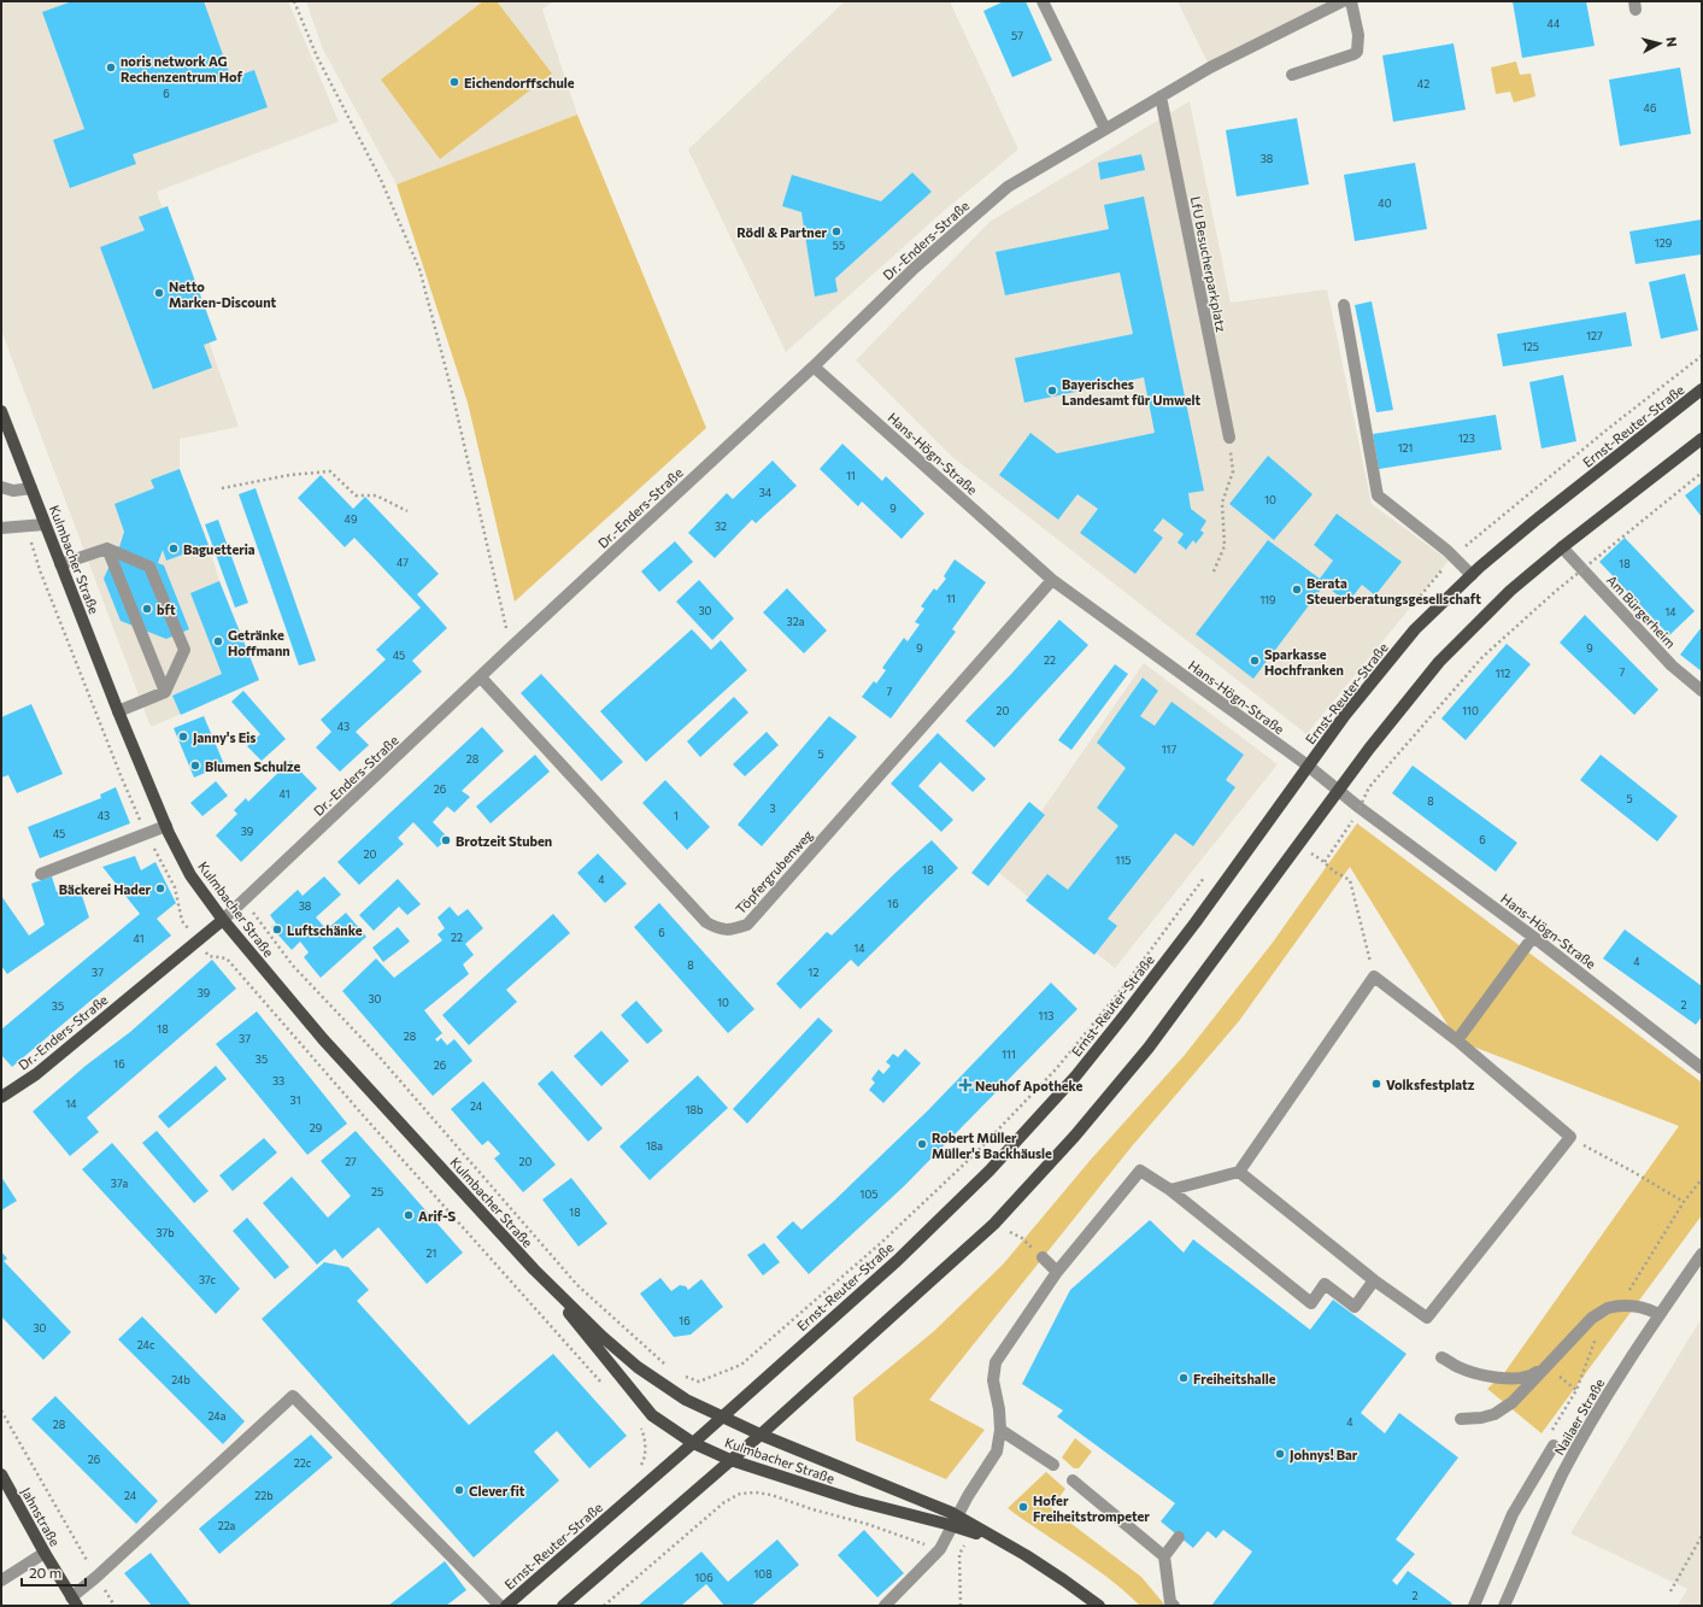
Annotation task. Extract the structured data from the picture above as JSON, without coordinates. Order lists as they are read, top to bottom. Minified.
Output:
{"streets":{"main road":["Dr.-Enders-Straße","Ernst-Reuter-Straße","Kulmbacher Straße","Jahnstraße"],"street":["LfU Besucherparkplatz","Hans-Högn-Straße","Am Bürgerheim","Töpfergrubenweg","Nailaer Straße"]},"crossings":[["Dr.-Enders-Straße","LfU Besucherparkplatz"],["Dr.-Enders-Straße","Hans-Högn-Straße"],["Dr.-Enders-Straße","Kulmbacher Straße"],["Dr.-Enders-Straße","Töpfergrubenweg"],["Ernst-Reuter-Straße","Hans-Högn-Straße"],["Ernst-Reuter-Straße","Kulmbacher Straße"],["Hans-Högn-Straße","Töpfergrubenweg"]],"places":{"other":["noris network AG Rechenzentrum Hof","Eichendorffschule","Rödl & Partner","Netto Marken-Discount","Bayerisches Landesamt für Umwelt","Baguetteria","Berata Steuerberatungsgesellschaft","bft","Getränke Hoffmann","Sparkasse Hochfranken","Janny's Eis","Blumen Schulze","Brotzeit Stuben","Bäckerei Hader","Luftschänke","Volksfestplatz","Robert Müller Müller's Backhäusle","Arif-S","Freiheitshalle","Johnys! Bar","Clever fit","Hofer Freiheitstrompeter"],"health":["Neuhof Apotheke"]},"house_numbers":["44","57","42","6","46","38","40","129","55","127","125","123","121","11","34","10","9","49","32","47","18","11","119","30","14","32a","9","9","45","22","7","112","7","20","110","43","117","5","28","26","41","5","8","3","43","1","39","45","6","20","115","18","4","16","38","6","22","41","14","4","8","37","12","39","30","10","2","35","113","18","28","37","111","35","16","26","33","31","14","24","18b","29","18a","27","20","37a","25","105","18","37b","21","37c","16","30","24c","24b","24a","4","28","26","22c","24","22b","22a","108","106","2"],"scale_bar":"20 m","north":"right"}
